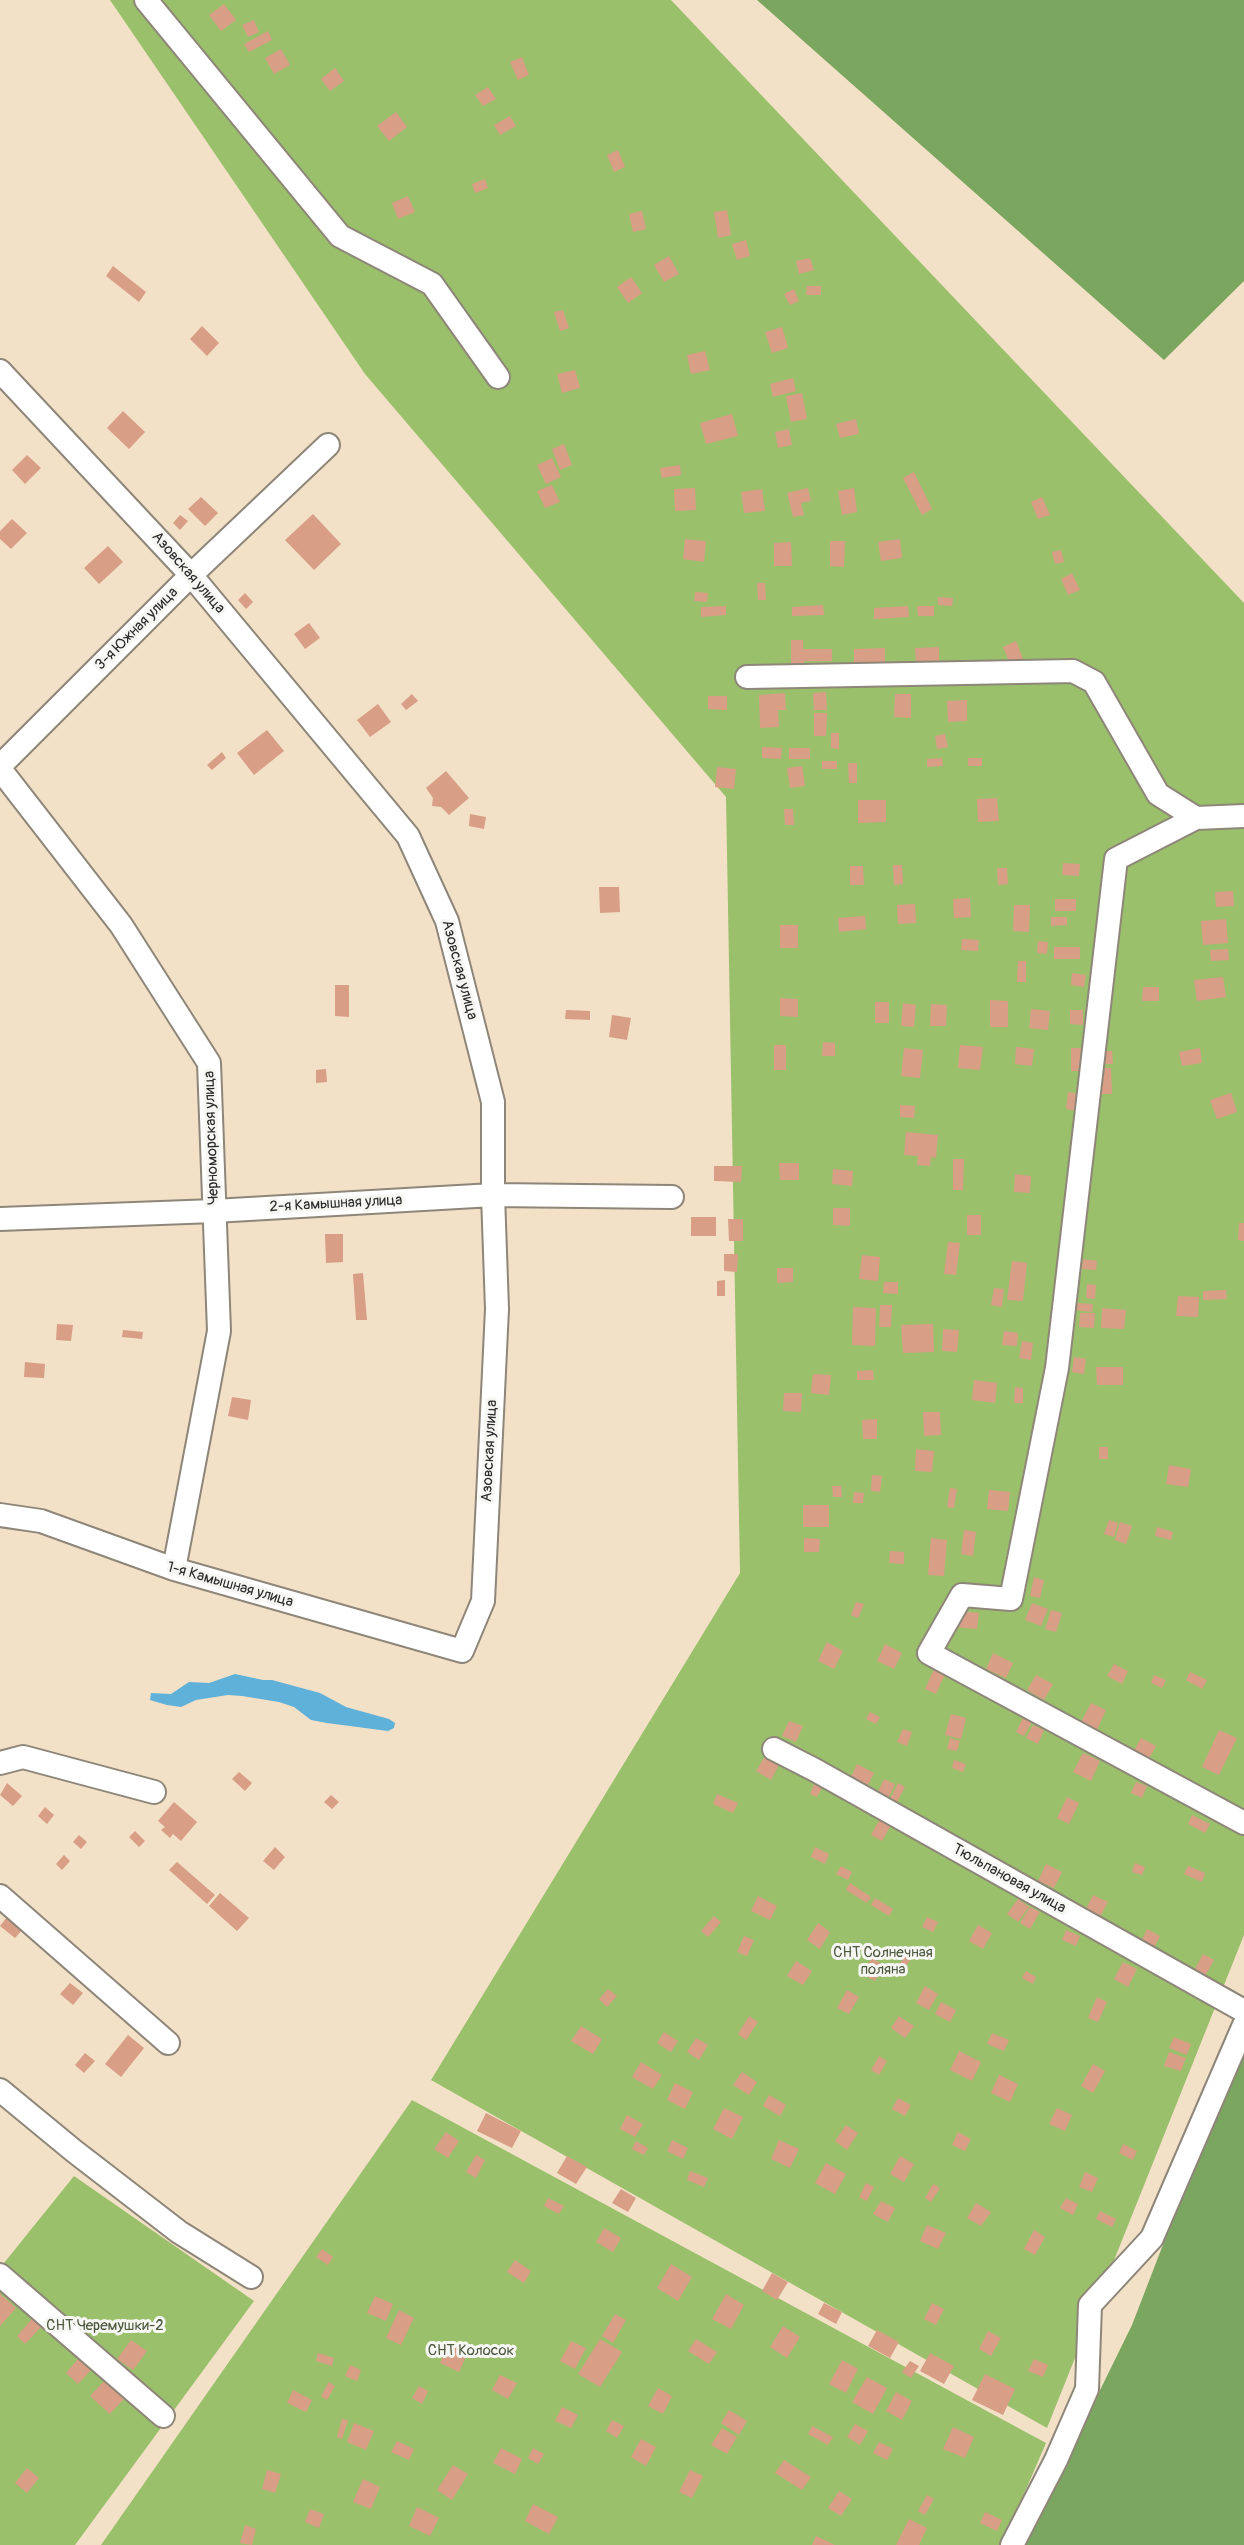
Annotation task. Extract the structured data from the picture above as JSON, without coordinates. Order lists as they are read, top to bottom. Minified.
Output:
{"streets":{"street":["Азовская улица","3-я Южная улица","Черноморская улица","2-я Камышная улица","1-я Камышная улица","Тюльпановая улица"]},"crossings":[["Азовская улица","3-я Южная улица"],["Азовская улица","2-я Камышная улица"],["Азовская улица","1-я Камышная улица"],["3-я Южная улица","Черноморская улица"],["Черноморская улица","2-я Камышная улица"],["Черноморская улица","1-я Камышная улица"]],"parks":["СНТ Солнечная поляна","СНТ Черемушки-2","СНТ Колосок"]}
